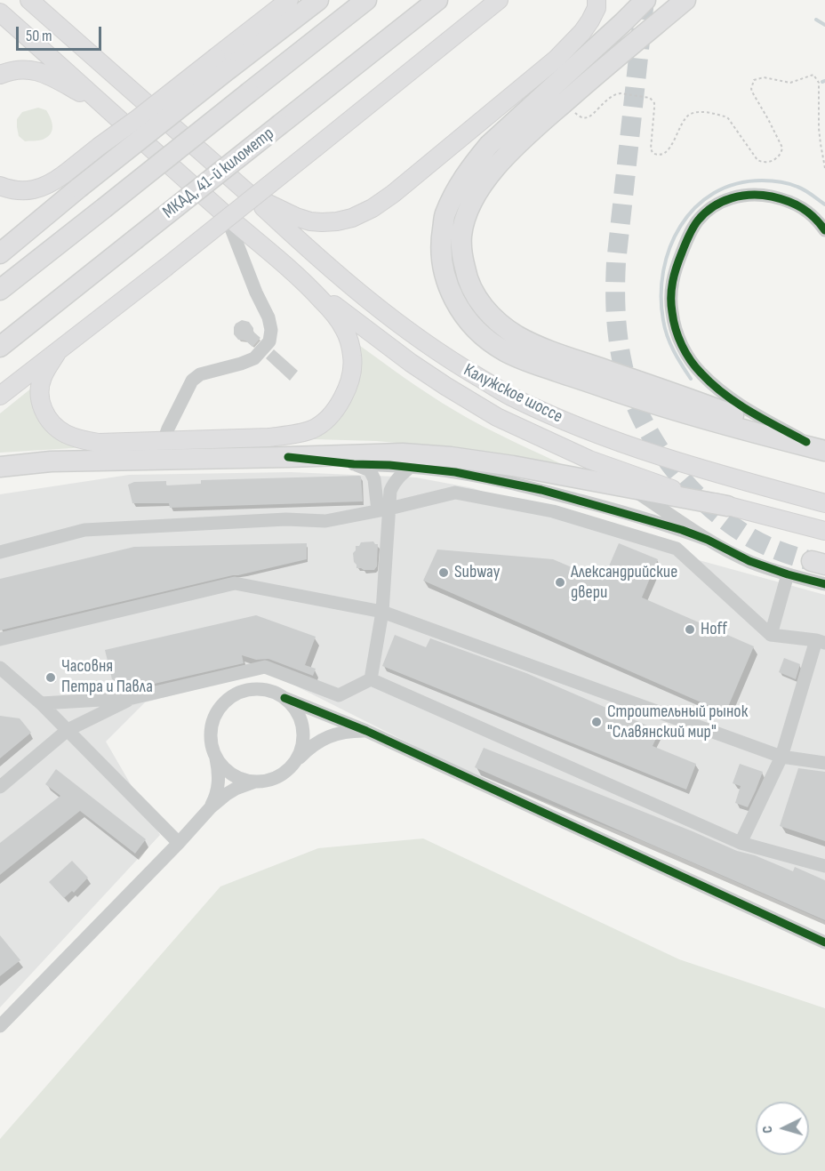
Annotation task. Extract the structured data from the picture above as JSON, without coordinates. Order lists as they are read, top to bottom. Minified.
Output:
{"streets":{"highway":["МКАД, 41-й километр"],"main road":["Калужское шоссе"]},"places":["Subway","Александрийские двери","Hoff","Часовня Петра и Павла","Строительный рынок \"Славянский мир\""],"scale_bar":"50 m","north":"left"}
